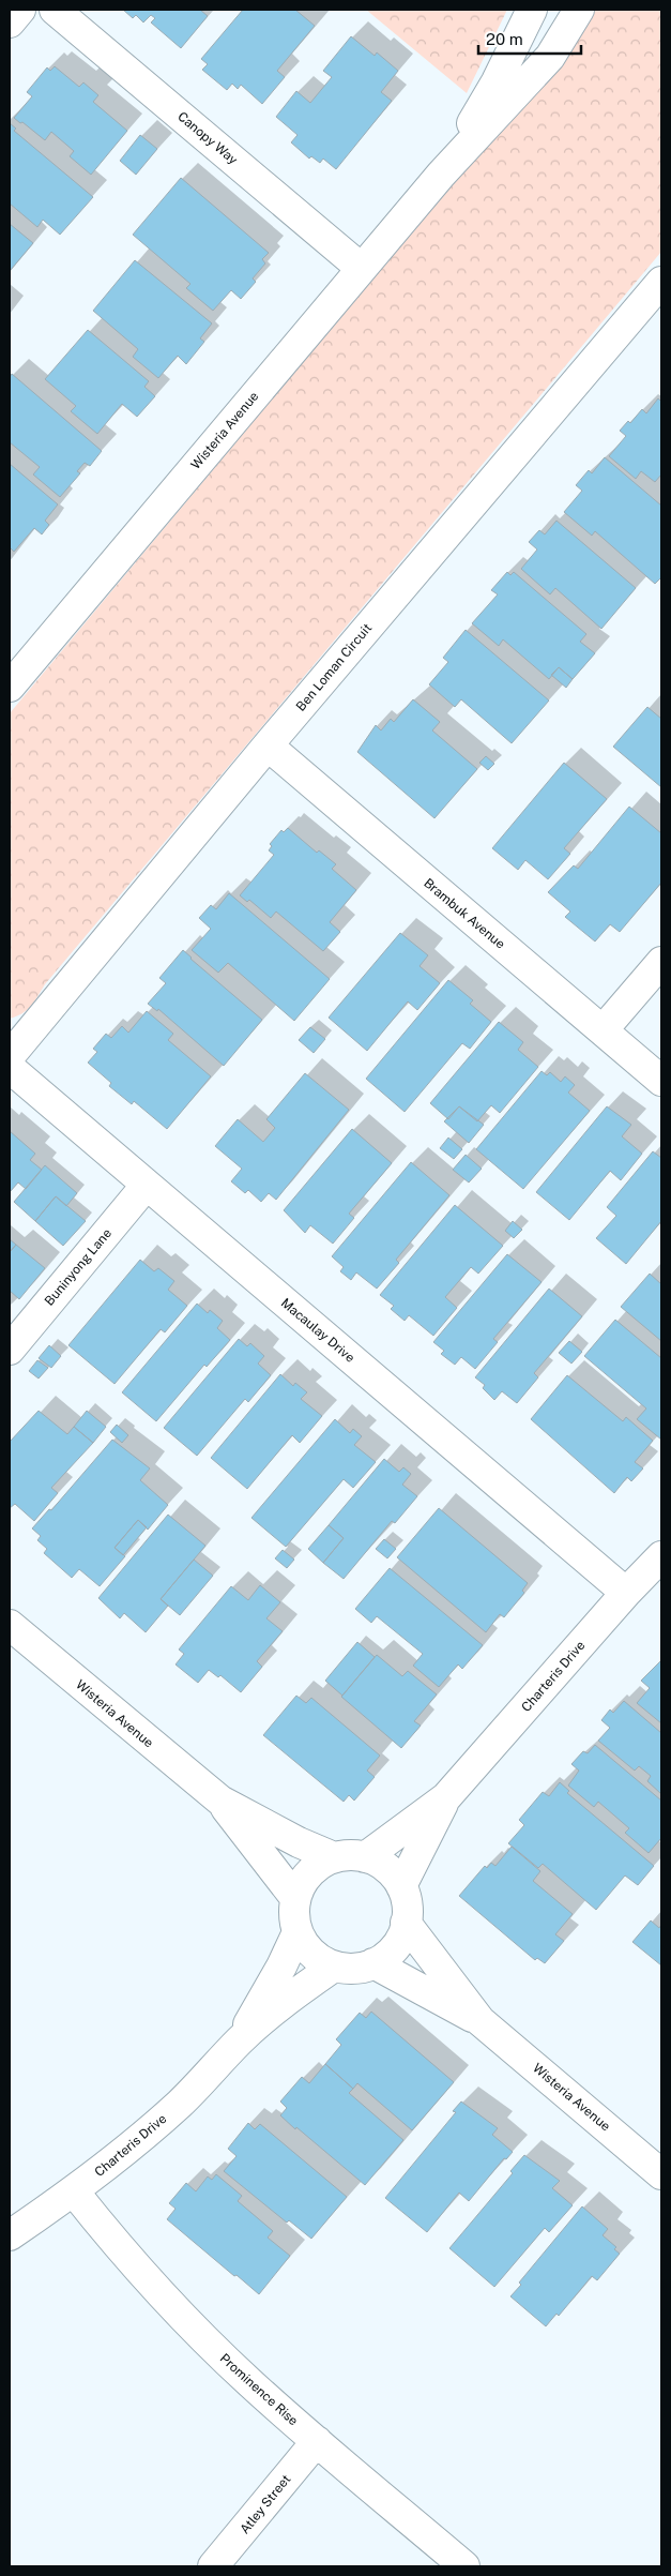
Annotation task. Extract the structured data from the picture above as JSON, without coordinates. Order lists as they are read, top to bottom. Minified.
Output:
{"streets":{"street":["Canopy Way","Wisteria Avenue","Ben Loman Circuit","Brambuk Avenue","Buninyong Lane","Macaulay Drive","Charteris Drive","Prominence Rise","Atley Street"]},"crossings":[["Canopy Way","Wisteria Avenue"],["Wisteria Avenue","Charteris Drive"],["Ben Loman Circuit","Brambuk Avenue"],["Buninyong Lane","Macaulay Drive"],["Macaulay Drive","Charteris Drive"],["Charteris Drive","Prominence Rise"],["Prominence Rise","Atley Street"]],"scale_bar":"20 m"}
